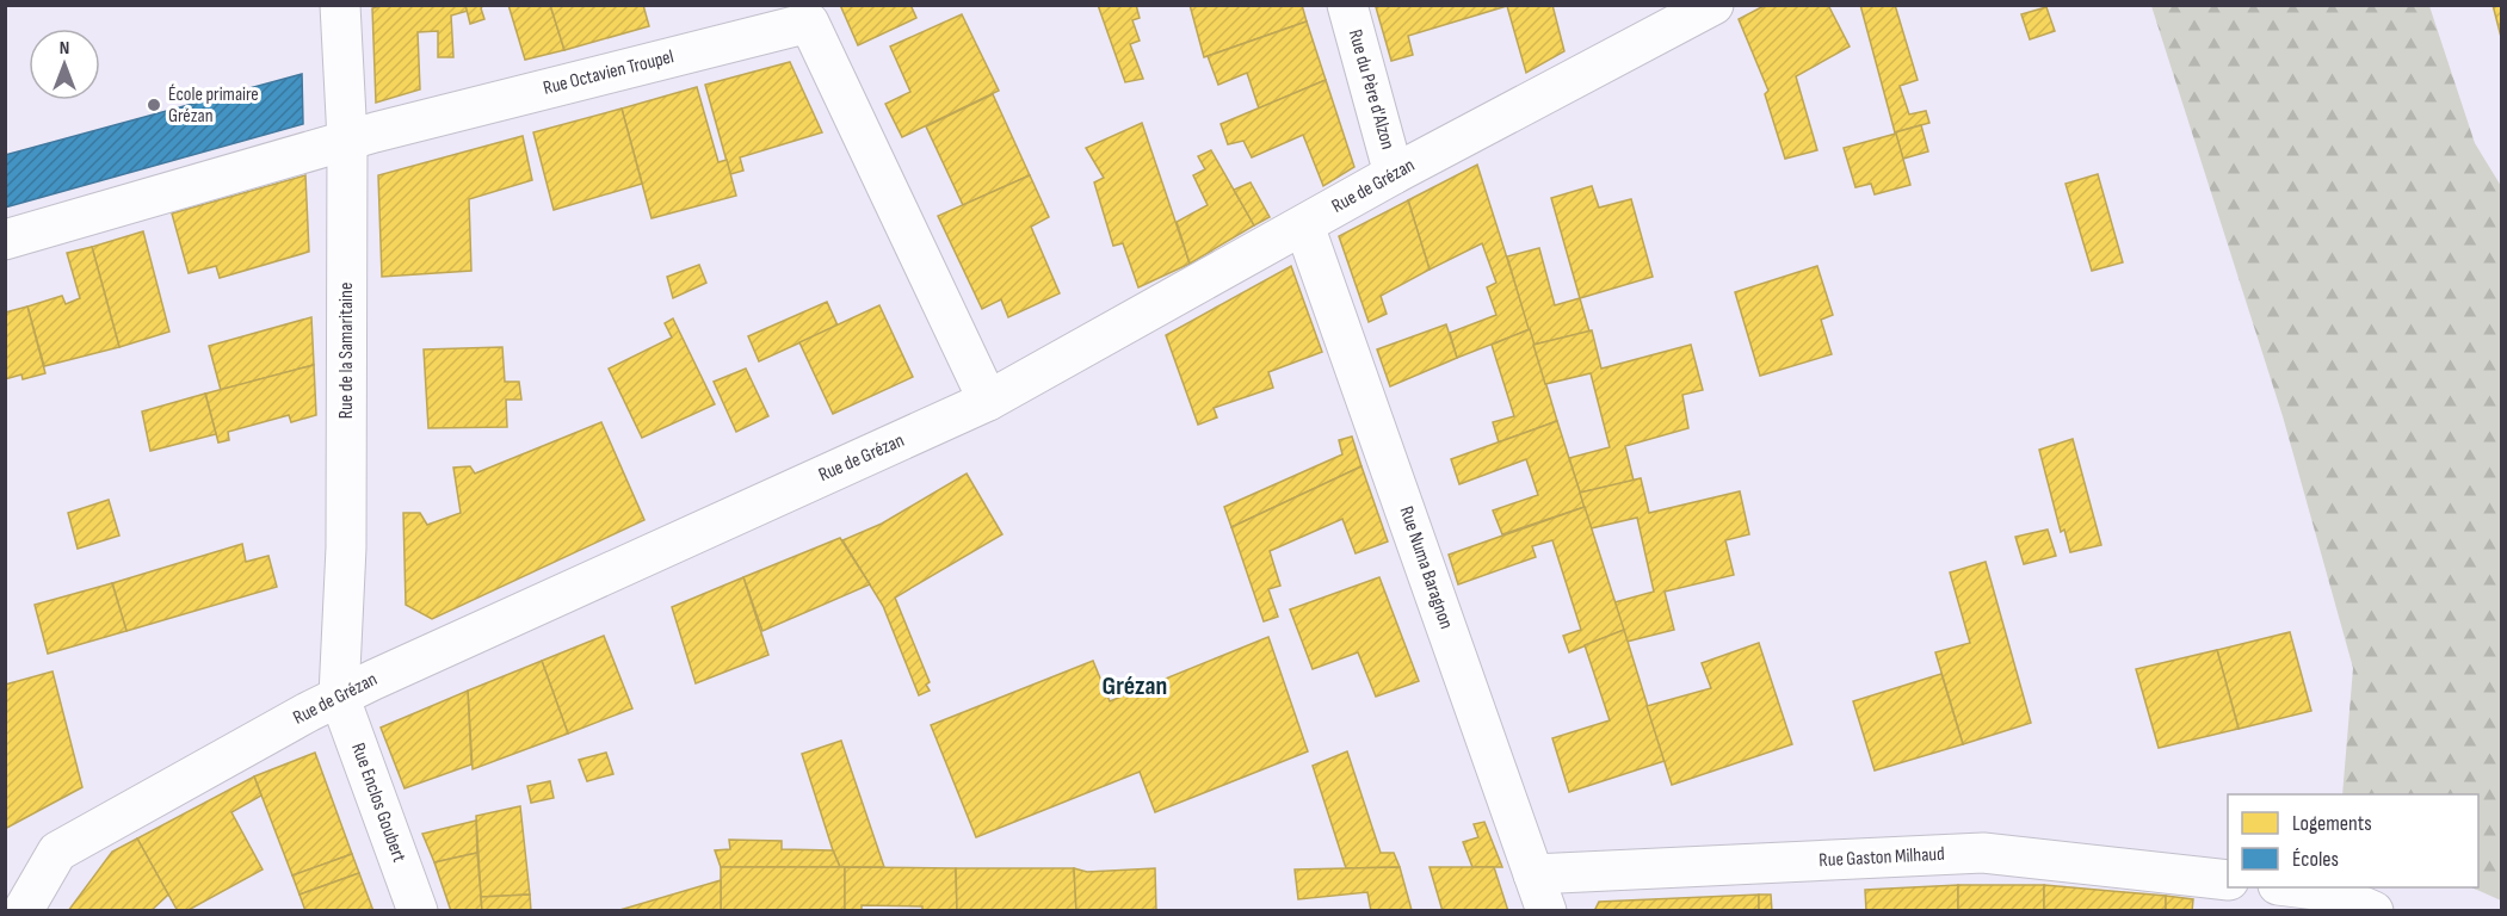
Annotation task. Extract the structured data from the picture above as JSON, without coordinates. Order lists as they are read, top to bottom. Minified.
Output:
{"streets":{"street":["Rue Octavien Troupel","Rue du Père d'Alzon","Rue de Grézan","Rue de la Samaritaine","Rue Numa Baragnon","Rue Enclos Goubert","Rue Gaston Milhaud"]},"crossings":[["Rue Octavien Troupel","Rue de Grézan"],["Rue Octavien Troupel","Rue de la Samaritaine"],["Rue du Père d'Alzon","Rue de Grézan"],["Rue de Grézan","Rue de la Samaritaine"],["Rue de Grézan","Rue Numa Baragnon"],["Rue de Grézan","Rue Enclos Goubert"],["Rue de la Samaritaine","Rue Enclos Goubert"],["Rue Numa Baragnon","Rue Gaston Milhaud"]],"districts":["Grézan"],"places":["École primaire Grézan"],"legend":["Logements","Écoles"],"north":"top"}
